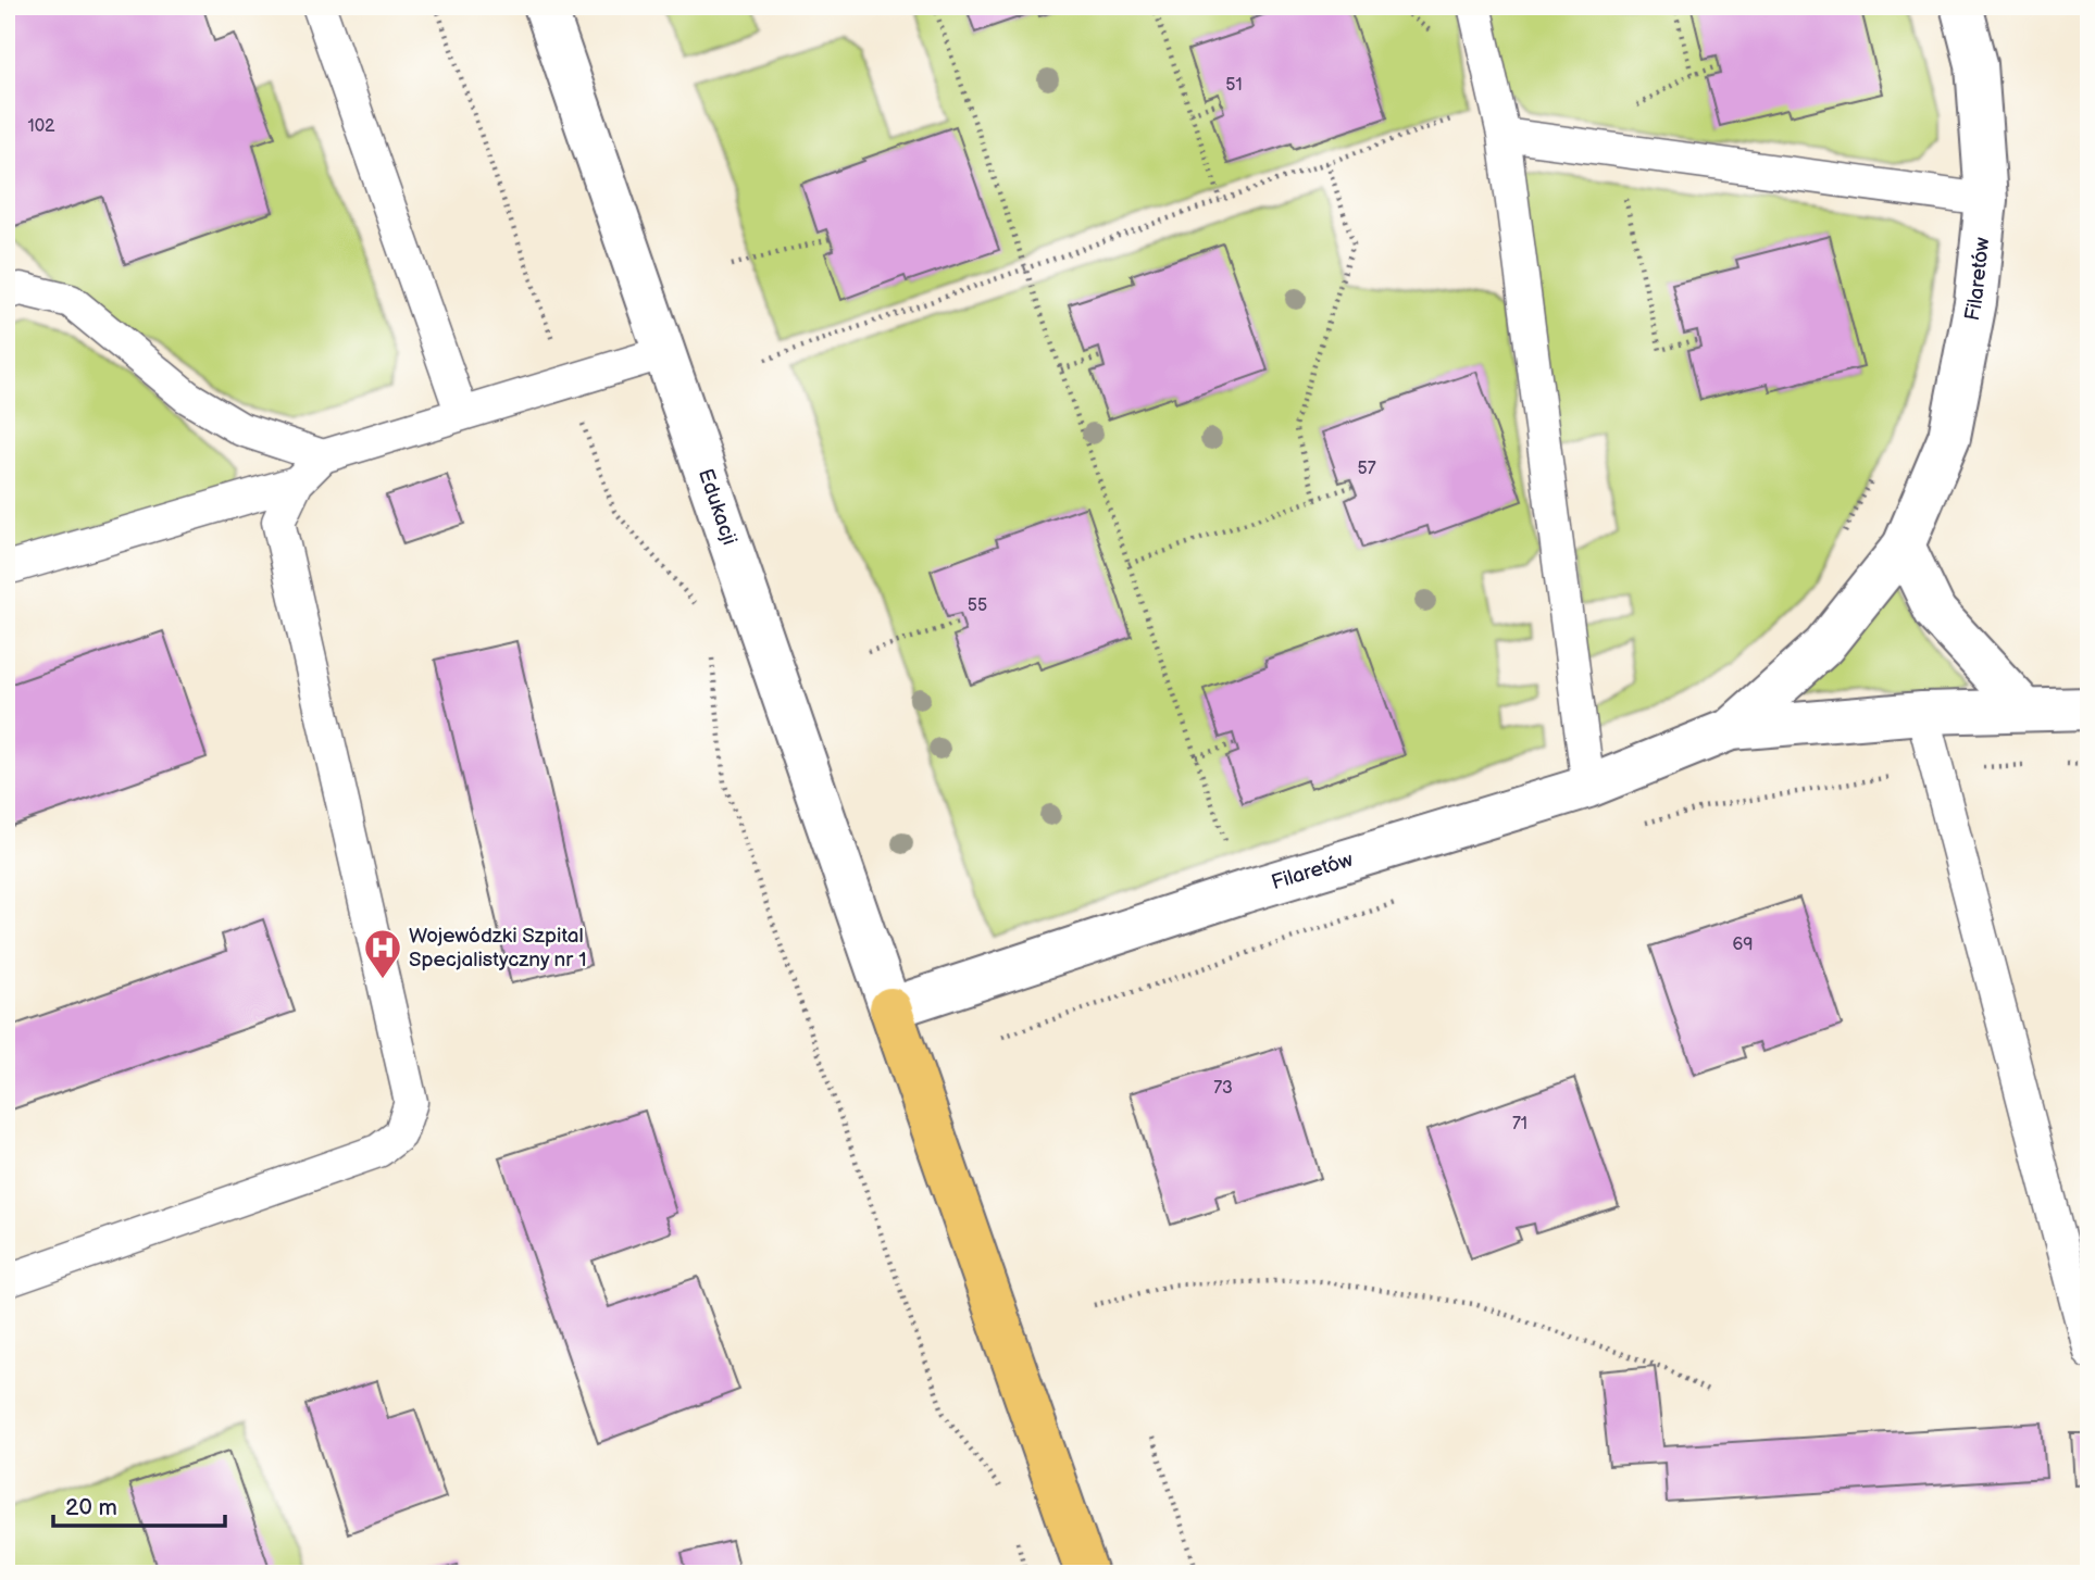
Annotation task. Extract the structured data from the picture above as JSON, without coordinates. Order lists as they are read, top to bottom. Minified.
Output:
{"streets":{"street":["Filaretów","Edukacji"]},"crossings":[["Filaretów","Edukacji"]],"places":{"hospital":["Wojewódzki Szpital Specjalistyczny nr 1"]},"house_numbers":["51","102","57","55","69","73","71"],"scale_bar":"20 m"}
